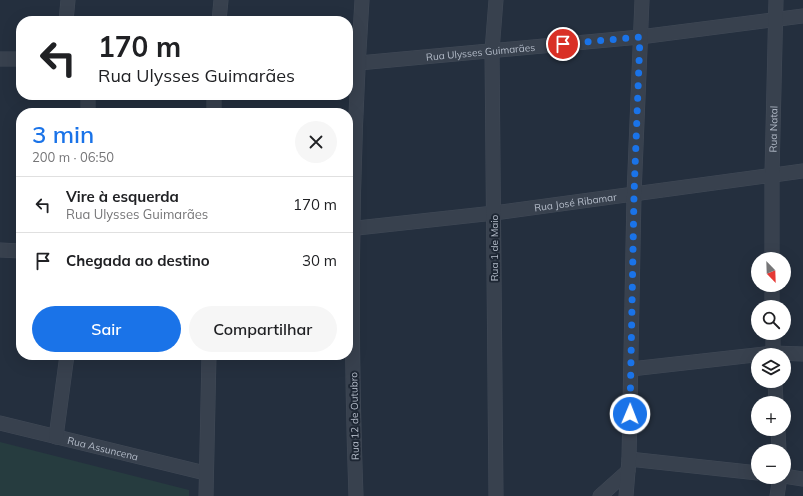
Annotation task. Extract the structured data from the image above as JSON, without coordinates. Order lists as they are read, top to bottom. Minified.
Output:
{"streets":{"street":["Rua Ulysses Guimarães","Rua Natal","Rua José Ribamar","Rua 1 de Maio","Rua 12 de Outubro","Rua Assuncena"]},"crossings":[["Rua Ulysses Guimarães","Rua Natal"],["Rua Ulysses Guimarães","Rua 1 de Maio"],["Rua Ulysses Guimarães","Rua 12 de Outubro"],["Rua Natal","Rua José Ribamar"],["Rua José Ribamar","Rua 1 de Maio"]],"north":"bottom right","page":{"turn":["170 m","Rua Ulysses Guimarães"],"heading":["3 min","200 m · 06:50"],"list":[{"name":"Vire à esquerda","note":"Rua Ulysses Guimarães","value":"170 m"},{"name":"Chegada ao destino","value":"30 m"}],"map_buttons":["+","−"],"buttons":["Sair","Compartilhar"]}}
